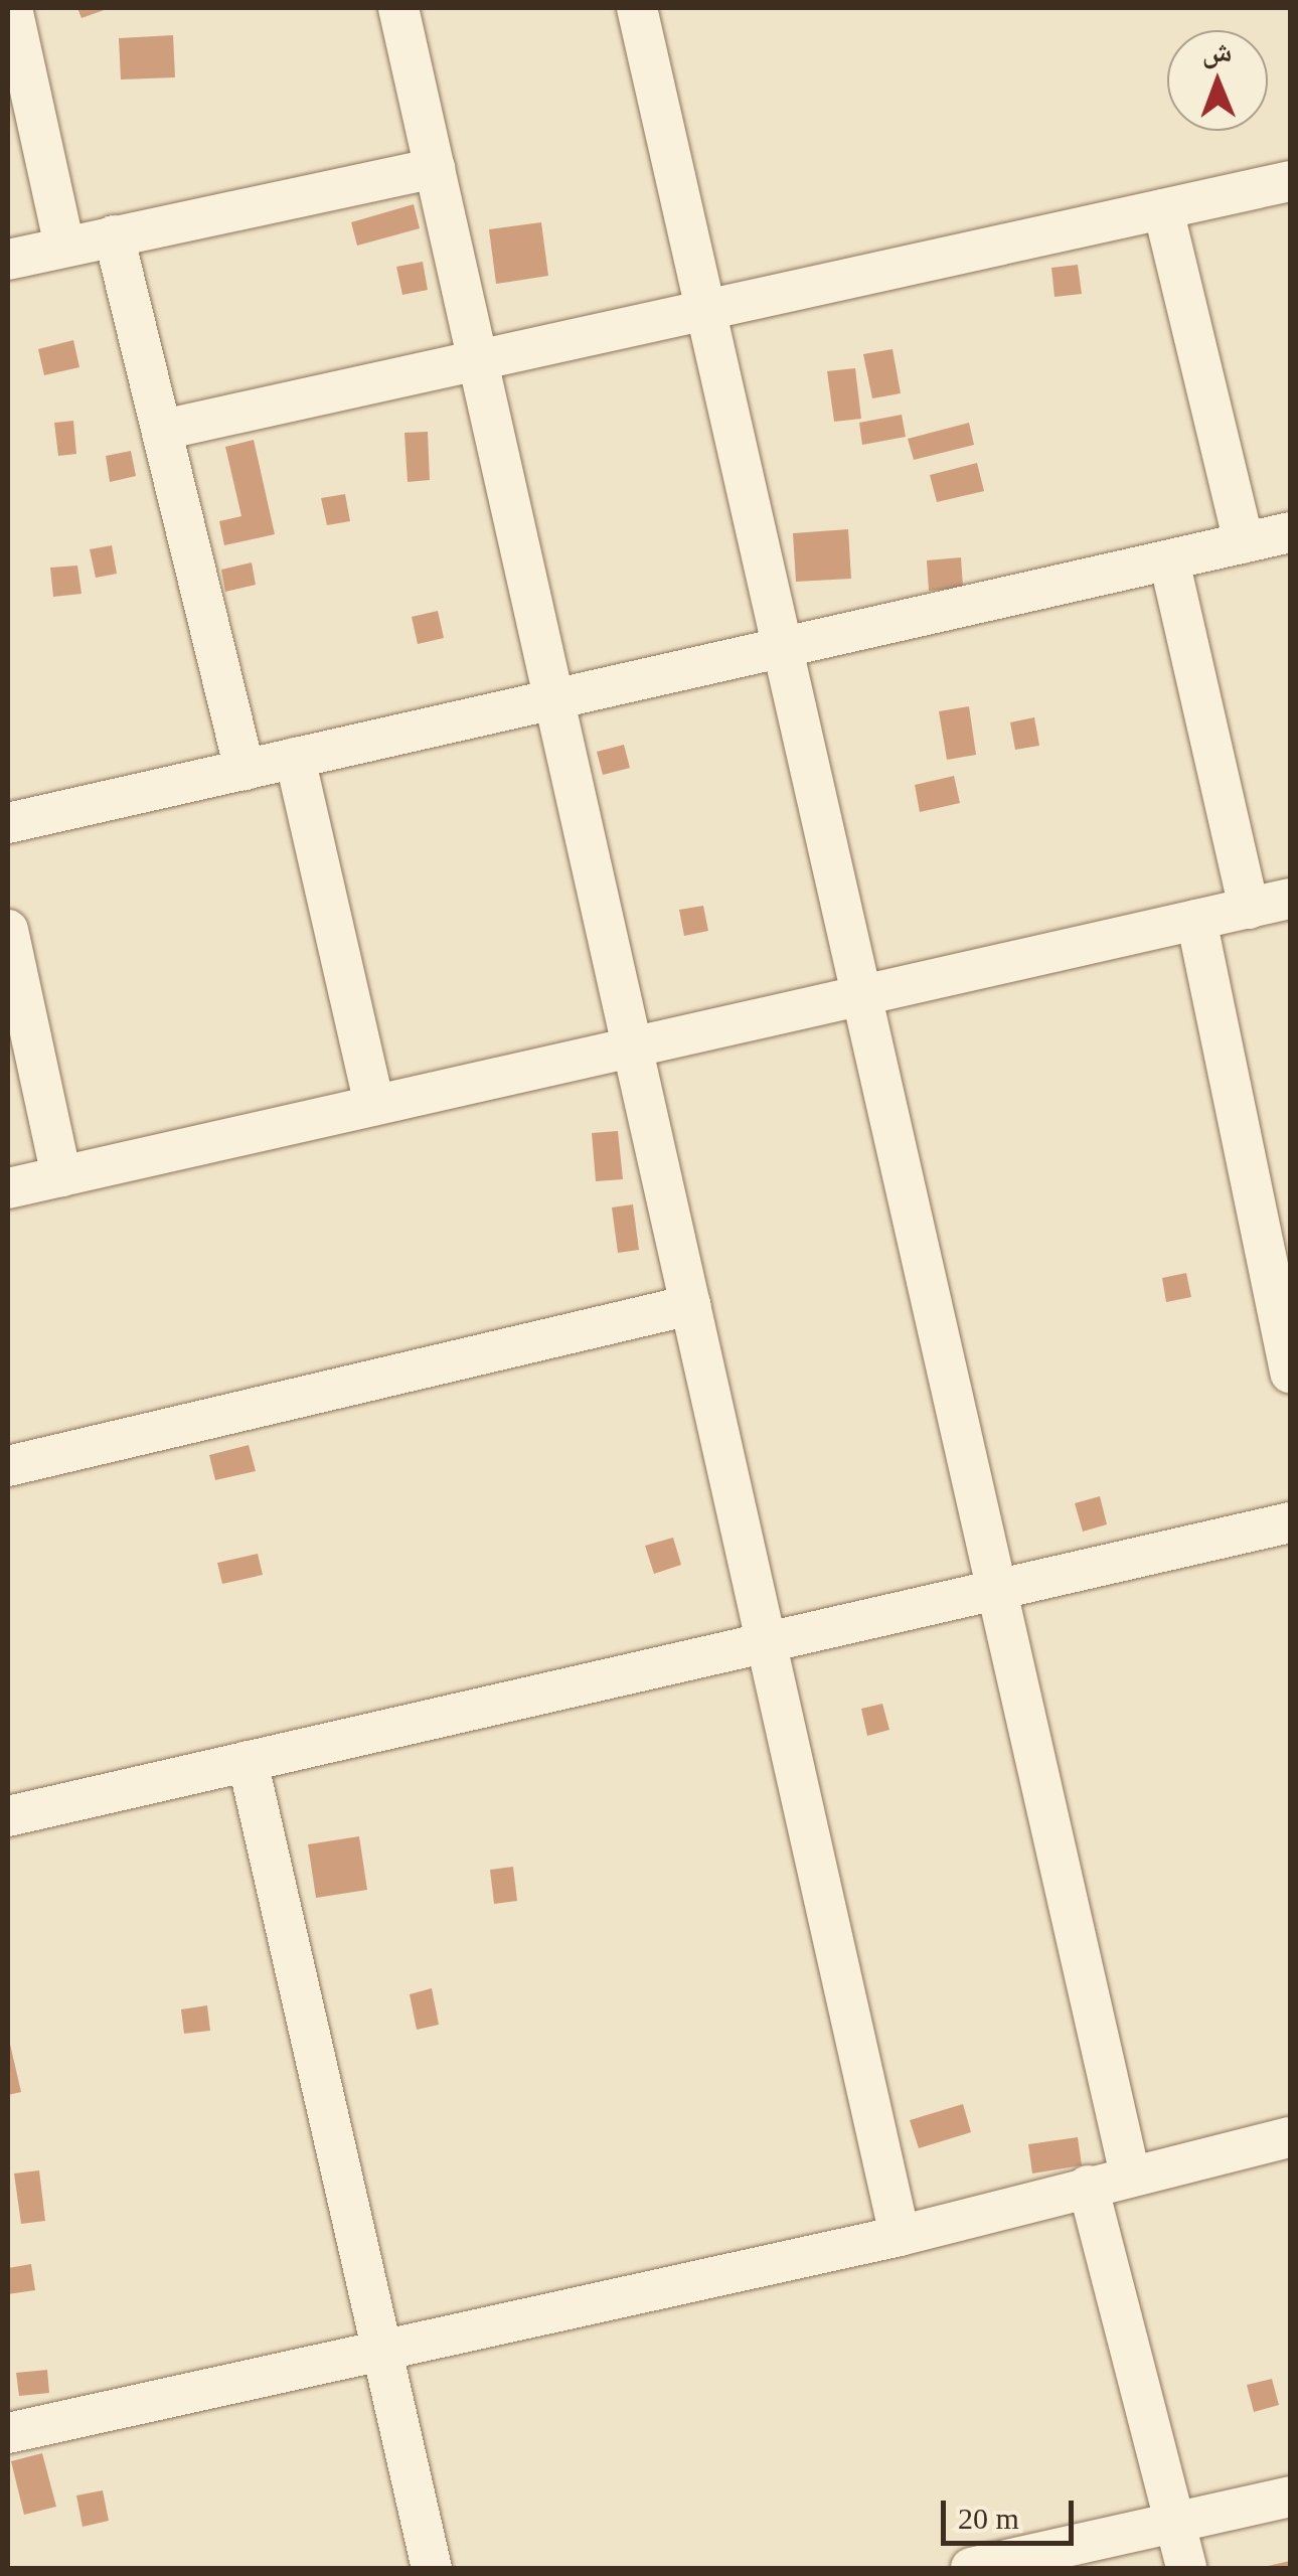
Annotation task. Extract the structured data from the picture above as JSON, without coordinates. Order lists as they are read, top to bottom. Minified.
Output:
{"scale_bar":"20 m","north":"top"}
